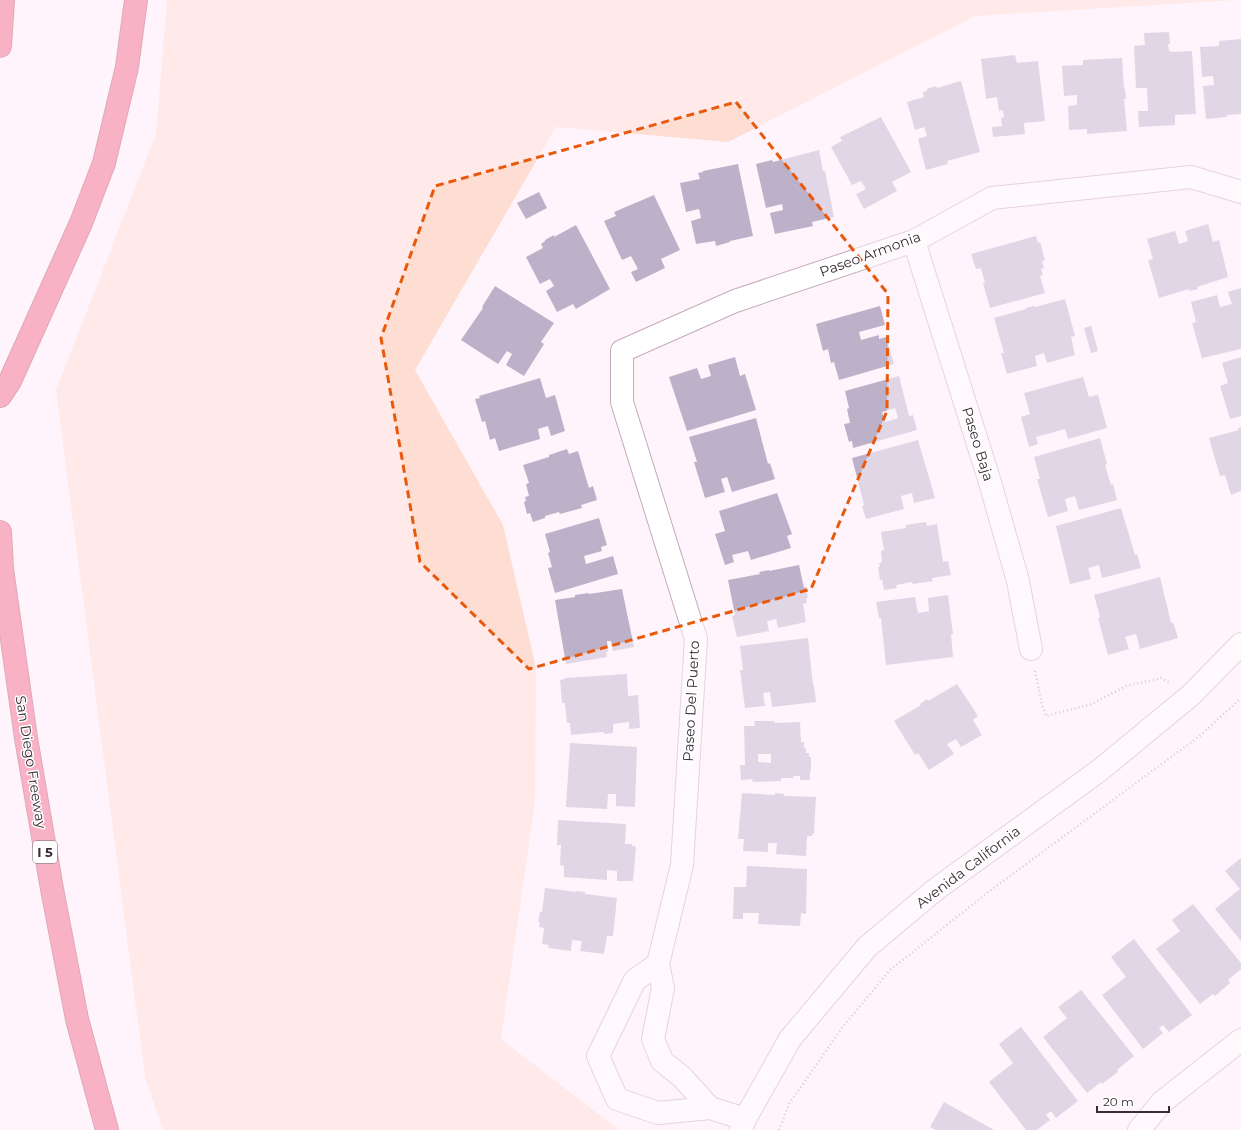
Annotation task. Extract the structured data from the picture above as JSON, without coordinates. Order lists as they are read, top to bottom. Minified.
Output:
{"streets":{"highway":["San Diego Freeway","I 5"],"street":["Paseo Armonia","Paseo Baja","Paseo Del Puerto","Avenida California"]},"crossings":[["Paseo Armonia","Paseo Baja"],["Paseo Armonia","Paseo Del Puerto"]],"scale_bar":"20 m"}
